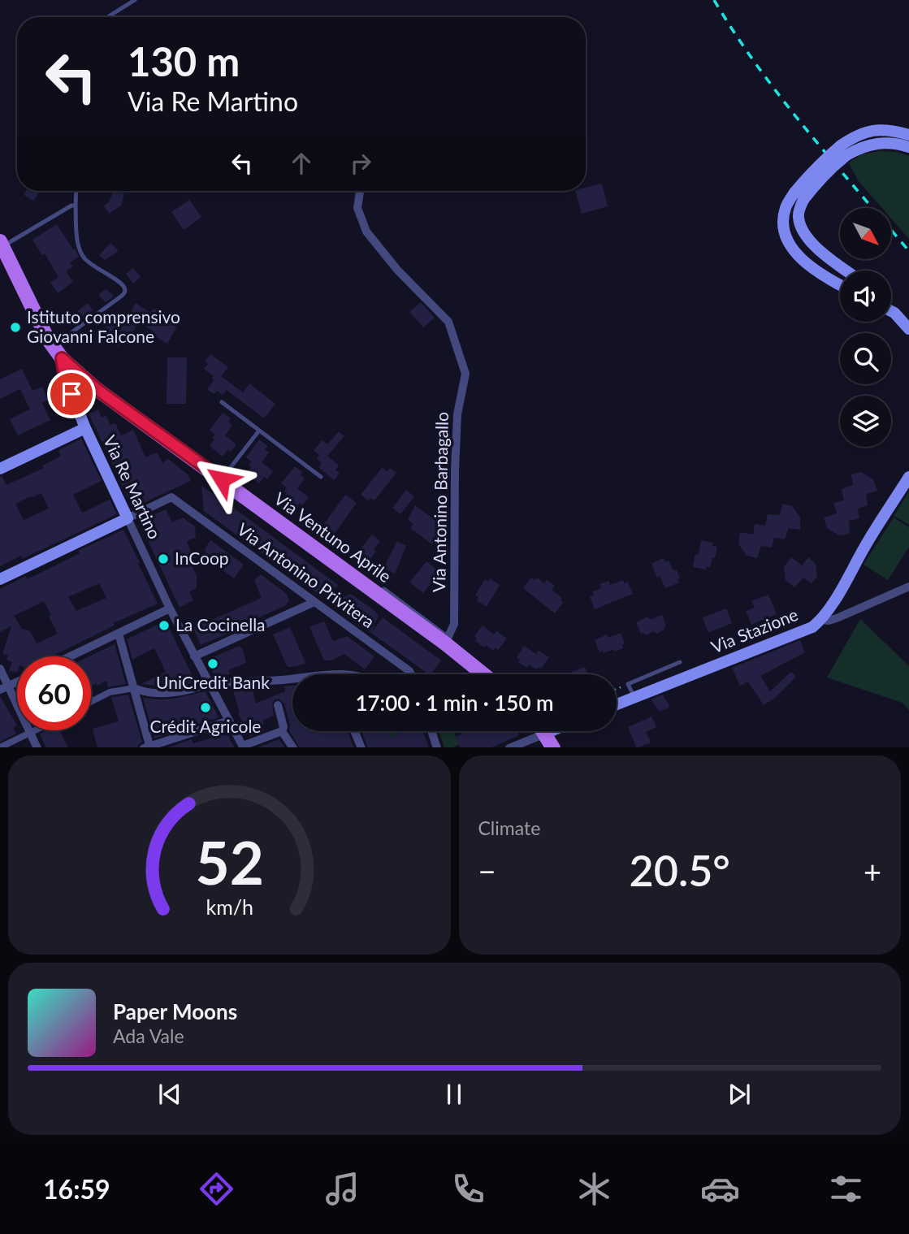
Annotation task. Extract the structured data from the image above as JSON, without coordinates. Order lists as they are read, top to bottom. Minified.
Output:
{"streets":{"main road":["Via Re Martino","Via Ventuno Aprile","Via Stazione"],"street":["Via Antonino Barbagallo","Via Antonino Privitera"]},"crossings":[["Via Re Martino","Via Ventuno Aprile"],["Via Re Martino","Via Antonino Privitera"],["Via Antonino Barbagallo","Via Ventuno Aprile"]],"places":["Istituto comprensivo Giovanni Falcone","InCoop","La Cocinella","UniCredit Bank","Crédit Agricole"],"north":"bottom right","page":{"turn":["130 m","Via Re Martino"],"limit":"60","trip":"17:00 · 1 min · 150 m","tile":"Climate","heat":["−","20.5°","+"],"song":["Paper Moons","Ada Vale"],"tabs":"16:59","gauge":["52","km/h"]}}
